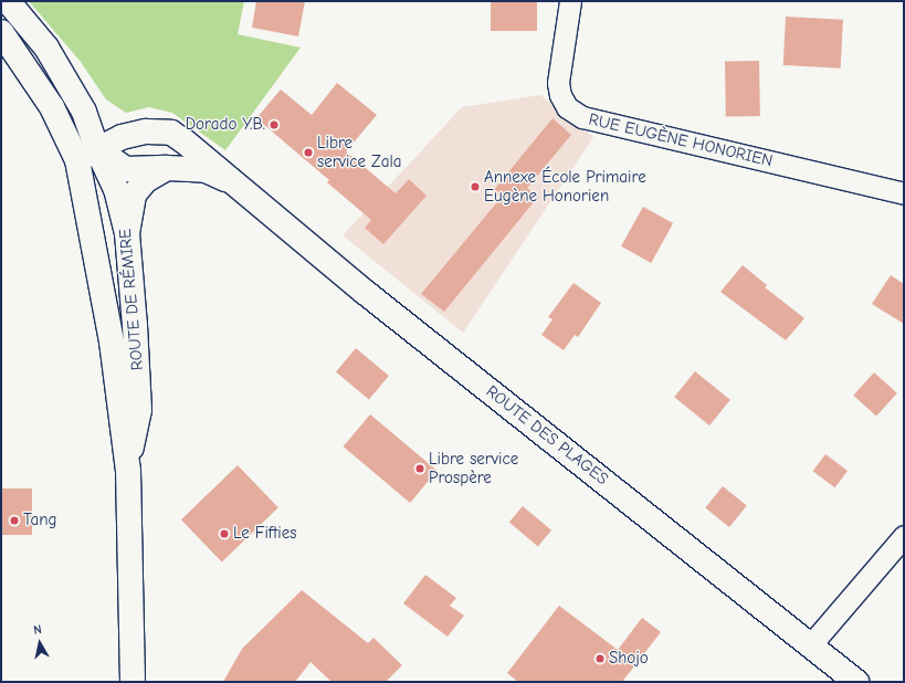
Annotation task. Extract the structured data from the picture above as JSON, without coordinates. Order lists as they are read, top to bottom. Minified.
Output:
{"streets":{"street":["RUE EUGÈNE HONORIEN","ROUTE DE RÉMIRE","ROUTE DES PLAGES"]},"crossings":[["ROUTE DE RÉMIRE","ROUTE DES PLAGES"]],"places":["Dorado Y.B.","Libre service Zala","Annexe École Primaire Eugène Honorien","Libre service Prospère","Tang","Le Fifties","Shojo"],"north":"top"}
